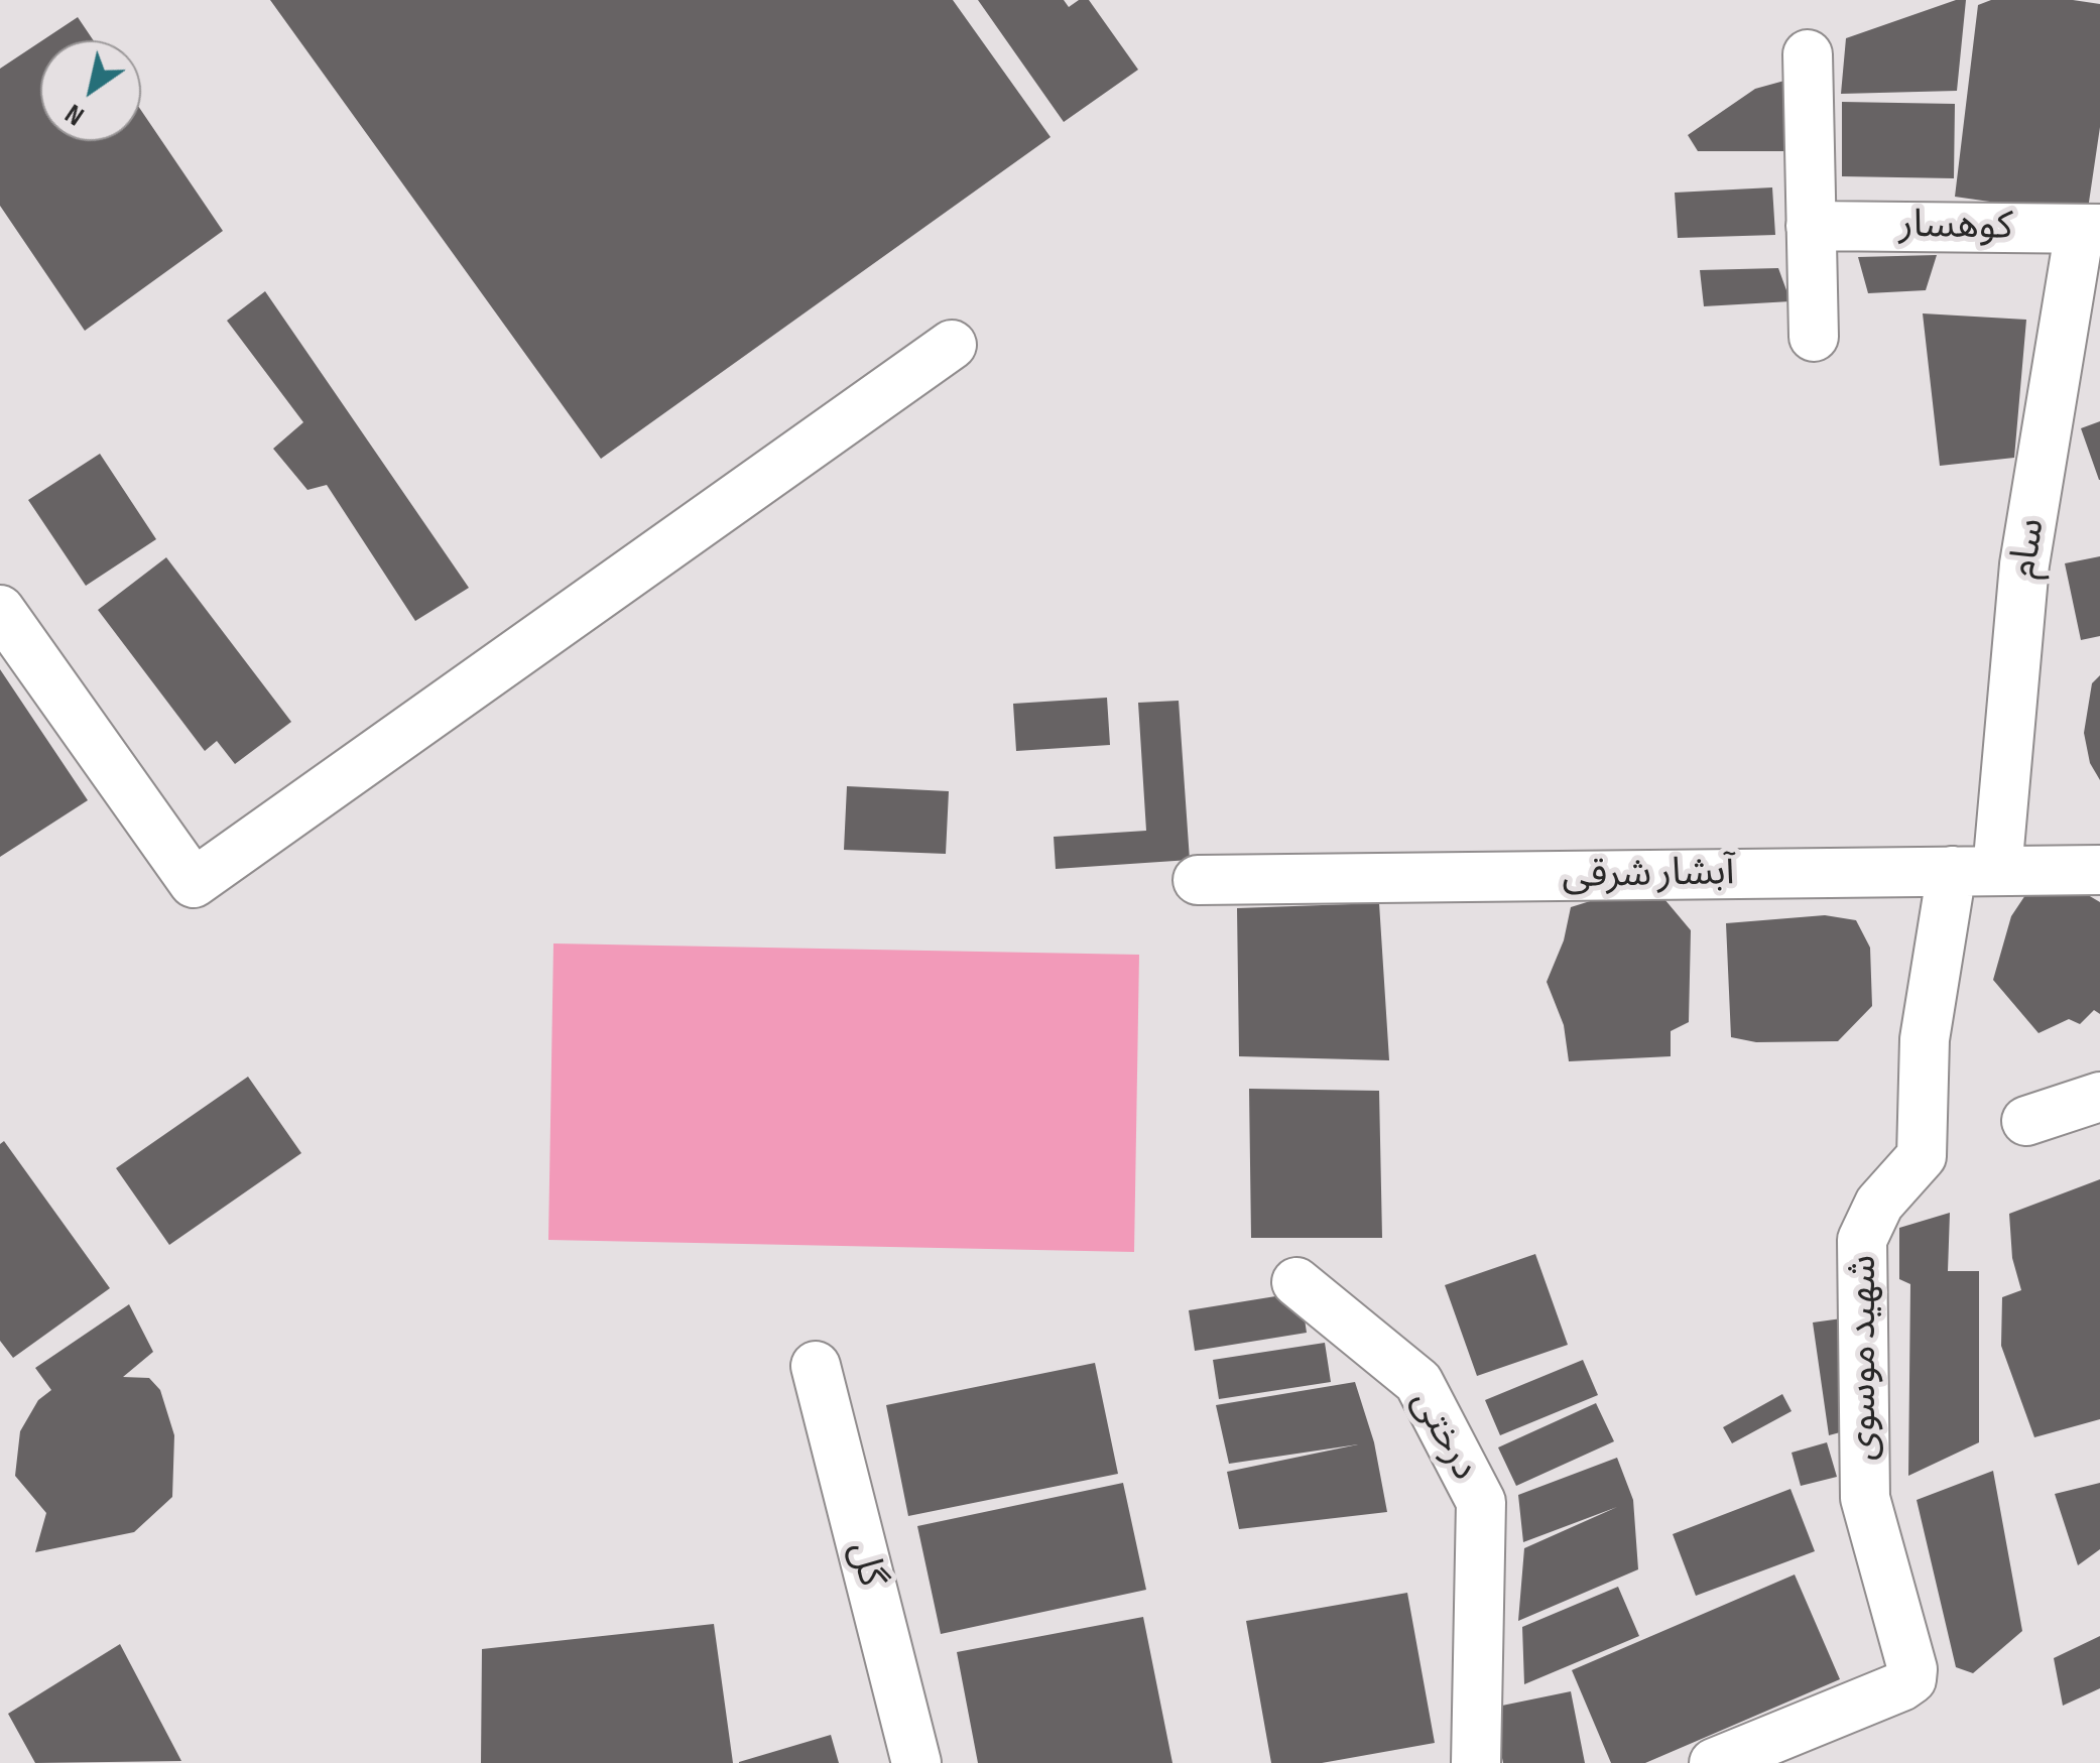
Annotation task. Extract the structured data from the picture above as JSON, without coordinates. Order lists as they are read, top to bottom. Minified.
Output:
{"streets":{"street":["کوهسار","سام","آبشار شرقی","شهید موسوی","درختی","گل"]},"crossings":[["کوهسار","سام"],["سام","آبشار شرقی"],["سام","شهید موسوی"],["آبشار شرقی","شهید موسوی"]],"north":"bottom left"}
